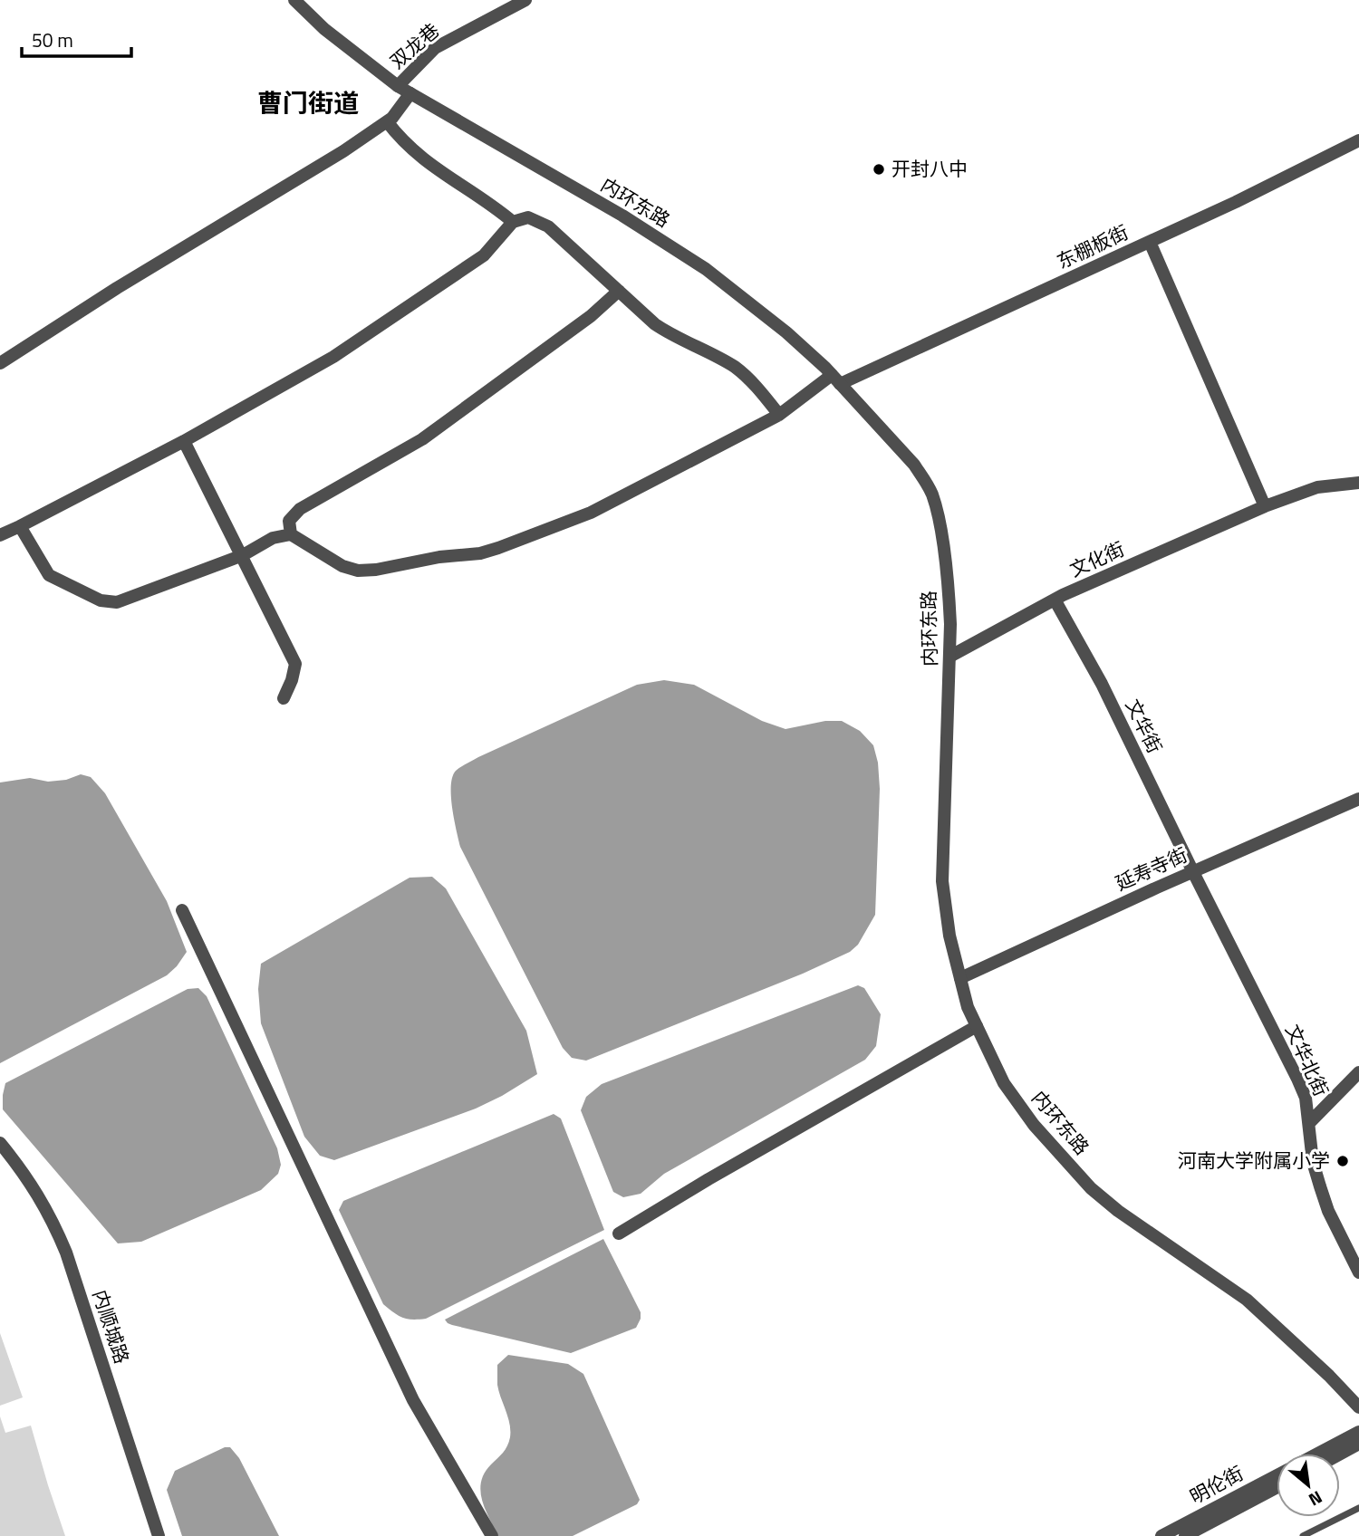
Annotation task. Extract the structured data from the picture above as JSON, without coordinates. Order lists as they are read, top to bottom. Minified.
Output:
{"streets":{"street":["双龙巷","内环东路","东棚板街","文化街","文华街","延寿寺街","文华北街","内顺城路","明伦街"]},"crossings":[["双龙巷","内环东路"],["内环东路","东棚板街"],["内环东路","文化街"],["内环东路","延寿寺街"],["文化街","文华街"],["文华街","延寿寺街"],["文华街","文华北街"],["延寿寺街","文华北街"]],"districts":["曹门街道"],"places":["开封八中","河南大学附属小学"],"scale_bar":"50 m","north":"bottom right"}
